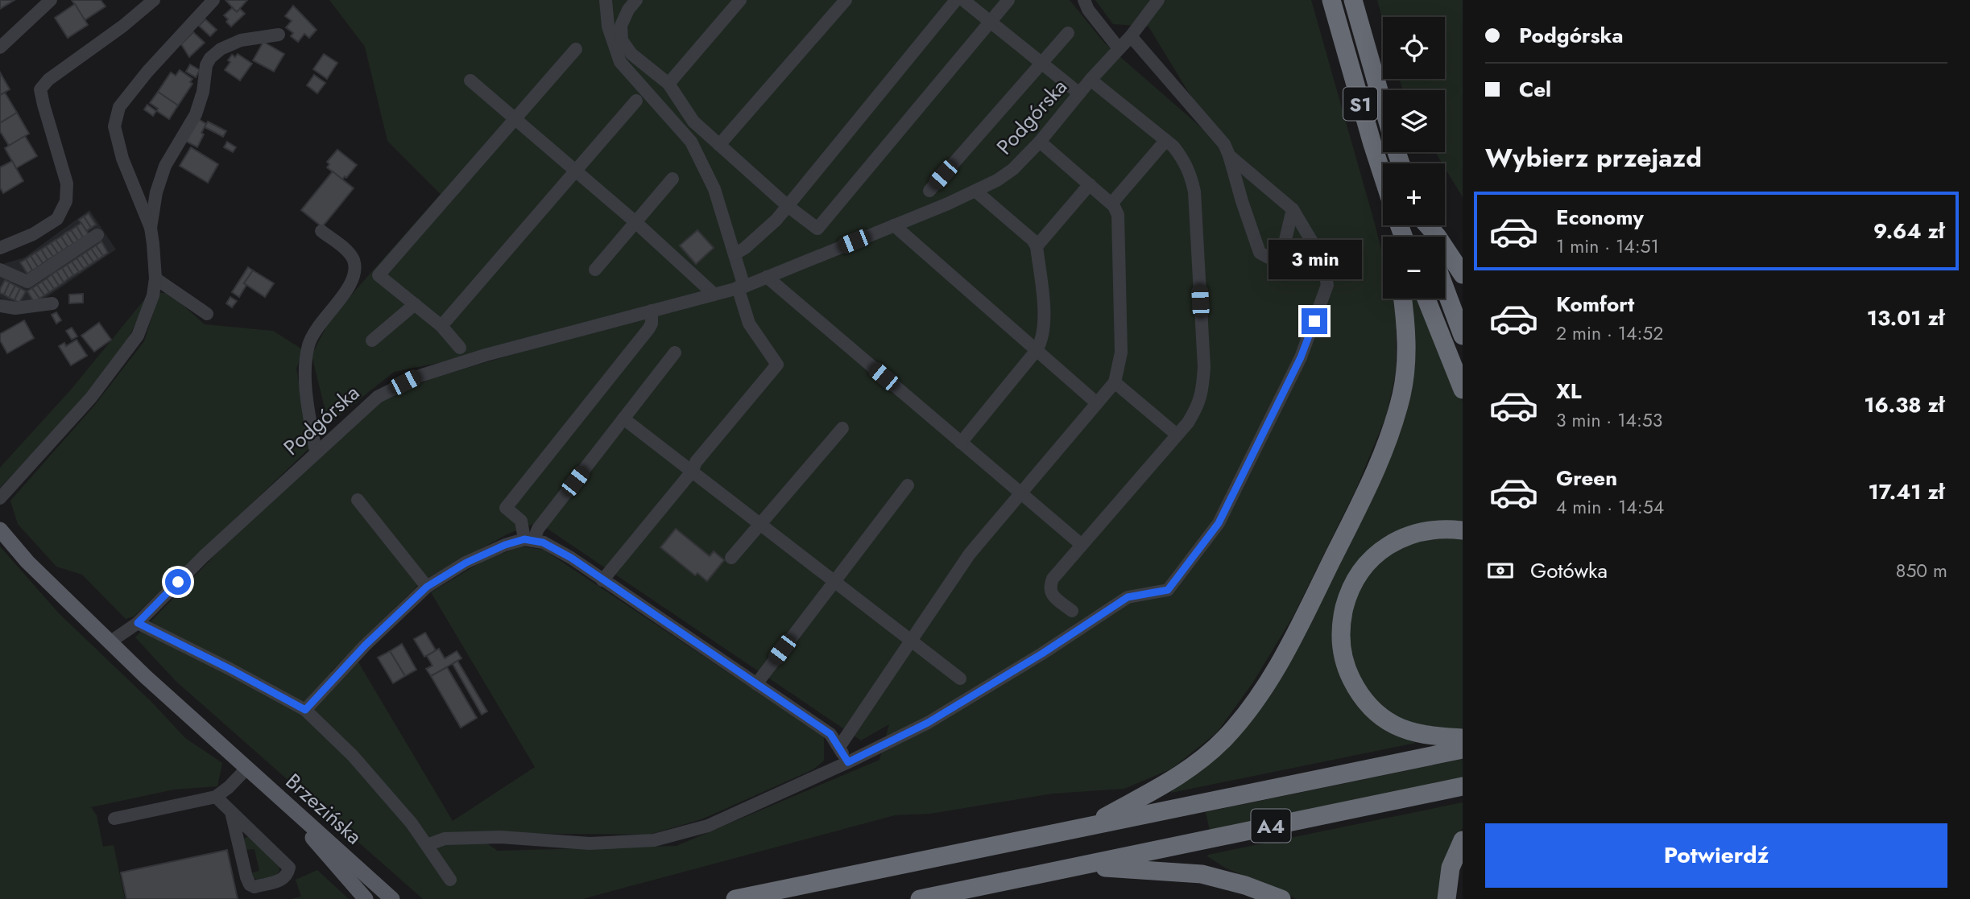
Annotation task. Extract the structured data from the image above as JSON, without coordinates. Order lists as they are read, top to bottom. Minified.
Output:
{"streets":{"highway":["S1","A4"],"main road":["Brzezińska"],"street":["Podgórska"]},"page":{"banner":["Podgórska","Cel"],"map_buttons":["+","−"],"heading":"Wybierz przejazd","list":[{"name":"Economy","note":"1 min · 14:51","value":"9.64 zł"},{"name":"Komfort","note":"2 min · 14:52","value":"13.01 zł"},{"name":"XL","note":"3 min · 14:53","value":"16.38 zł"},{"name":"Green","note":"4 min · 14:54","value":"17.41 zł"}],"bubble":"3 min","pay":["Gotówka","850 m"],"buttons":"Potwierdź"}}
